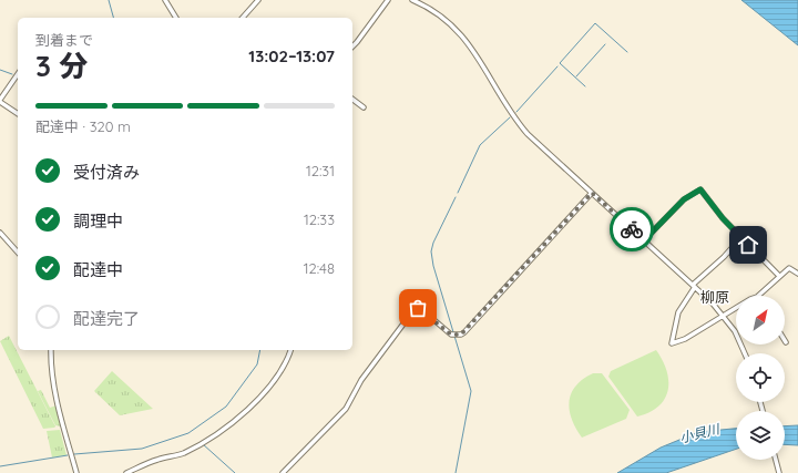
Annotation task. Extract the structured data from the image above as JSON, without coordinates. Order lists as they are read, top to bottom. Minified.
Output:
{"districts":["柳原"],"water":["小貝川"],"north":"top right","page":{"heading":["3 分","到着まで","13:02–13:07"],"bar":"配達中 · 320 m","list":[["受付済み","12:31"],["調理中","12:33"],["配達中","12:48"],"配達完了"]}}
